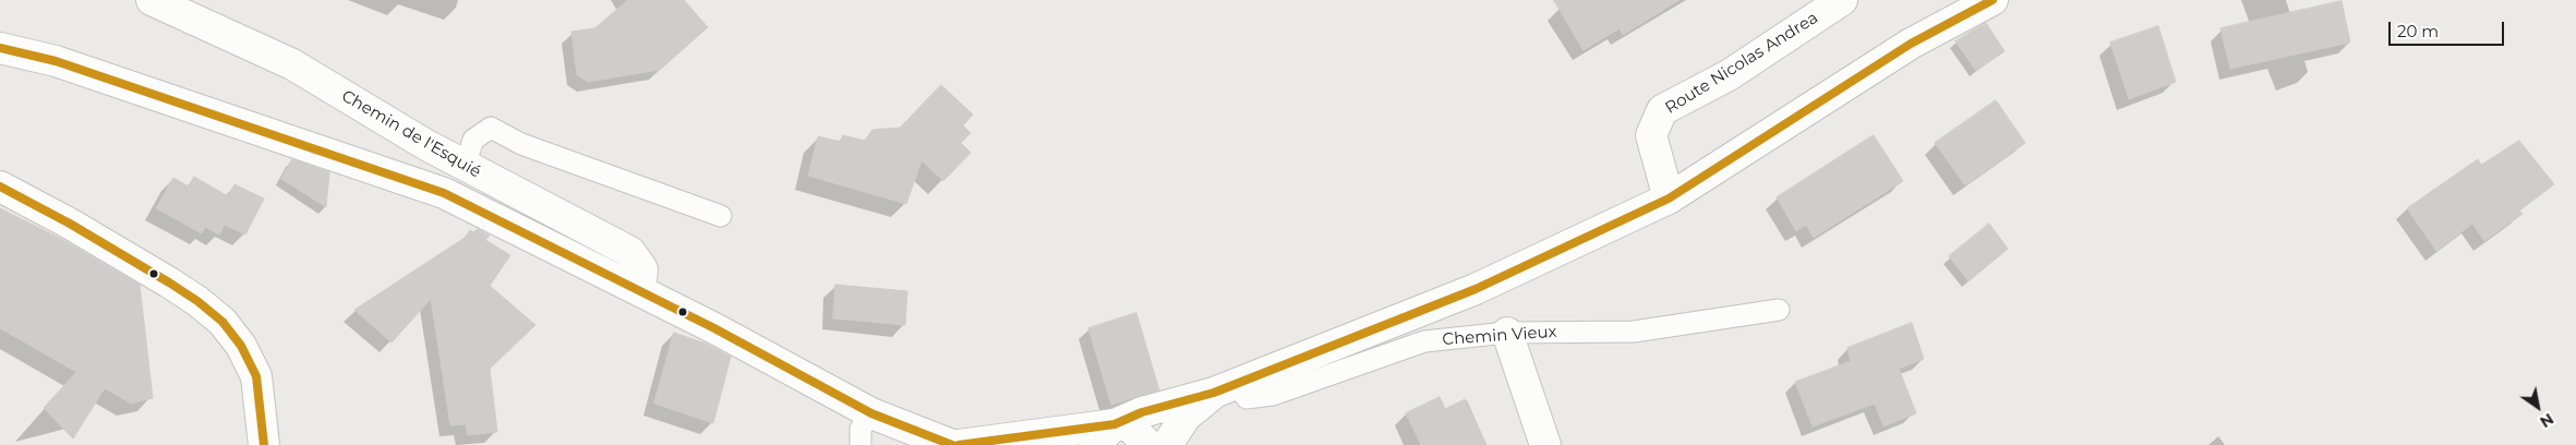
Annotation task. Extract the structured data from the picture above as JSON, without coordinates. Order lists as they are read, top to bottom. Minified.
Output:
{"streets":{"street":["Route Nicolas Andrea","Chemin de l'Esquié"],"lane":["Chemin Vieux"]},"scale_bar":"20 m","north":"bottom right"}
